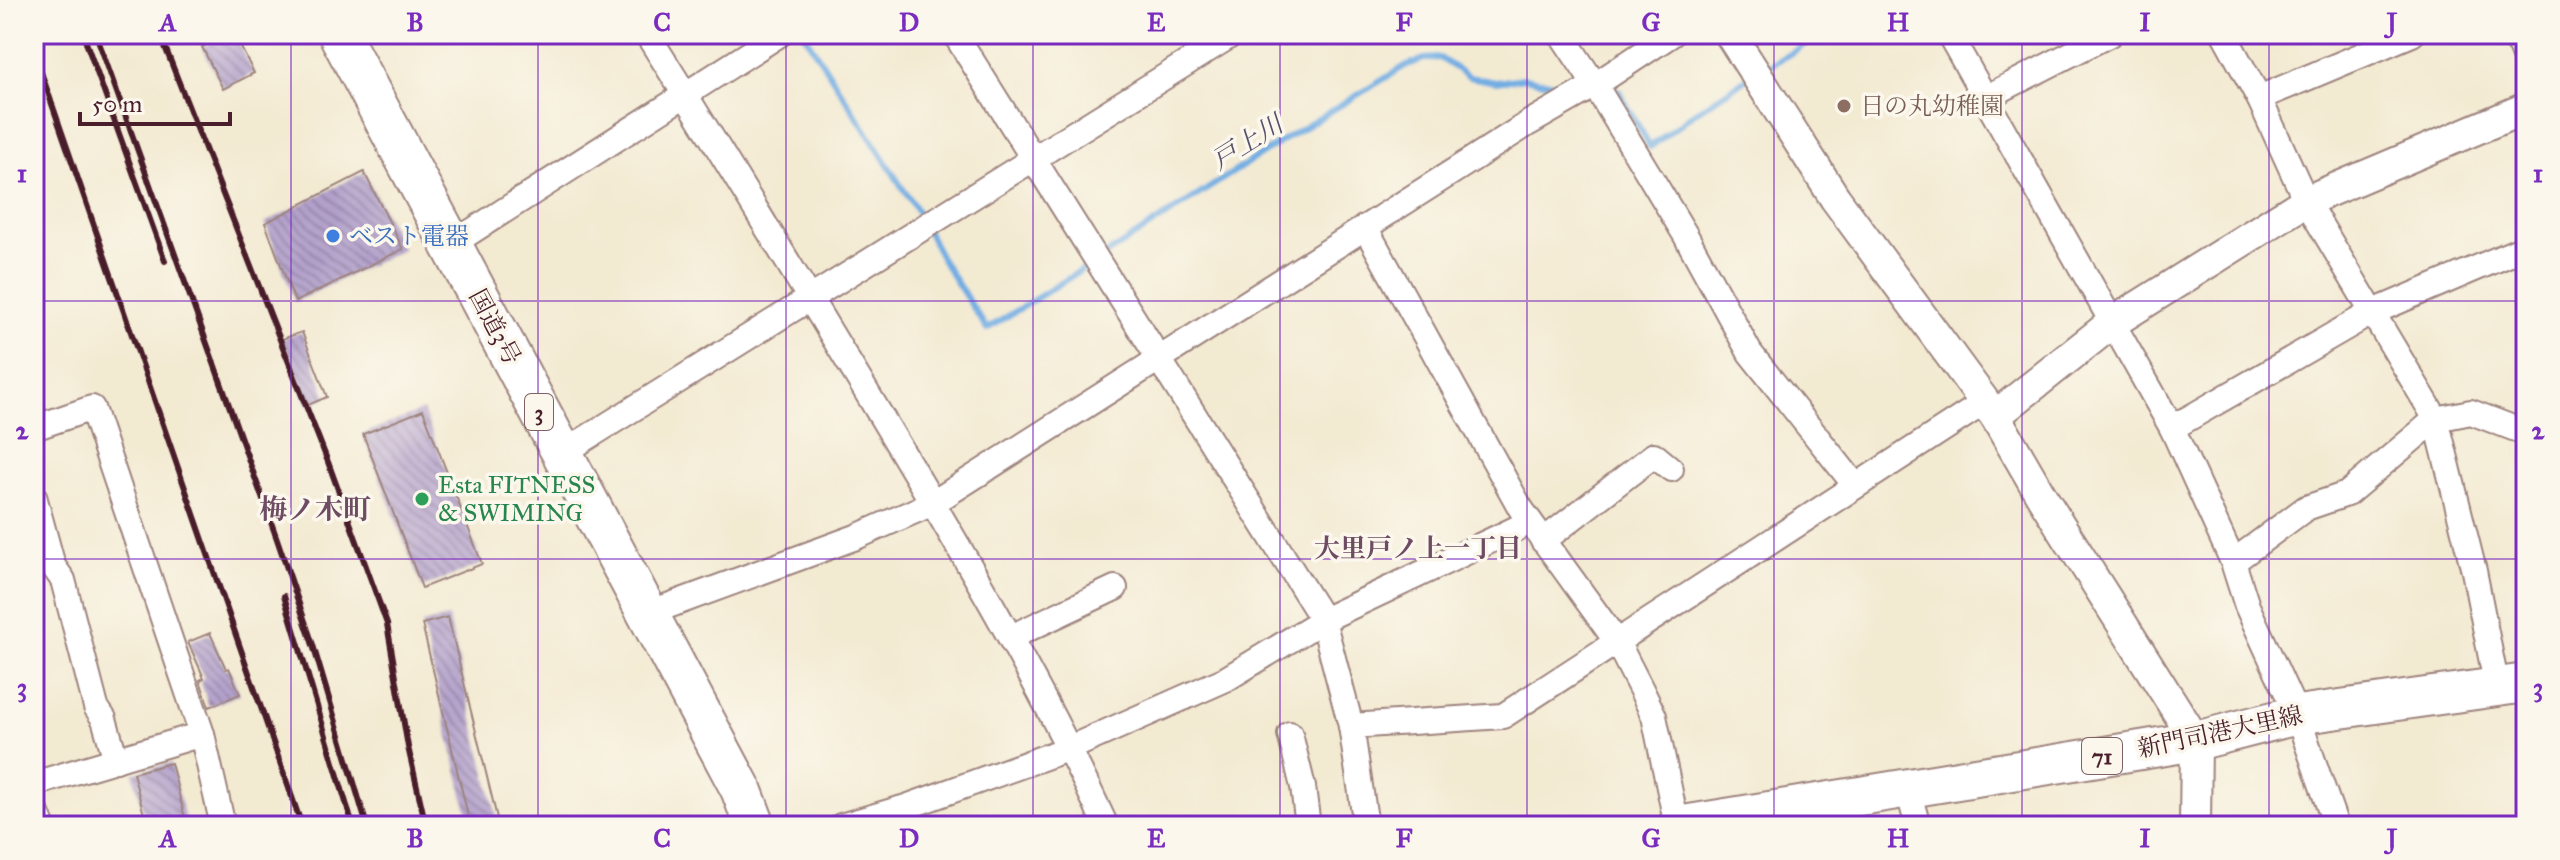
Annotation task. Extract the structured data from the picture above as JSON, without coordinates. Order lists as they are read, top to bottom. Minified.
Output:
{"streets":{"highway":["国道3号","3"],"main road":["新門司港大里線","71"]},"districts":["梅ノ木町","大里戸ノ上一丁目"],"water":["戸上川"],"places":["日の丸幼稚園","ベスト電器","Esta FITNESS & SWIMING"],"scale_bar":"50 m","grid":{"columns":["A","B","C","D","E","F","G","H","I","J"],"rows":["1","2","3"]}}
